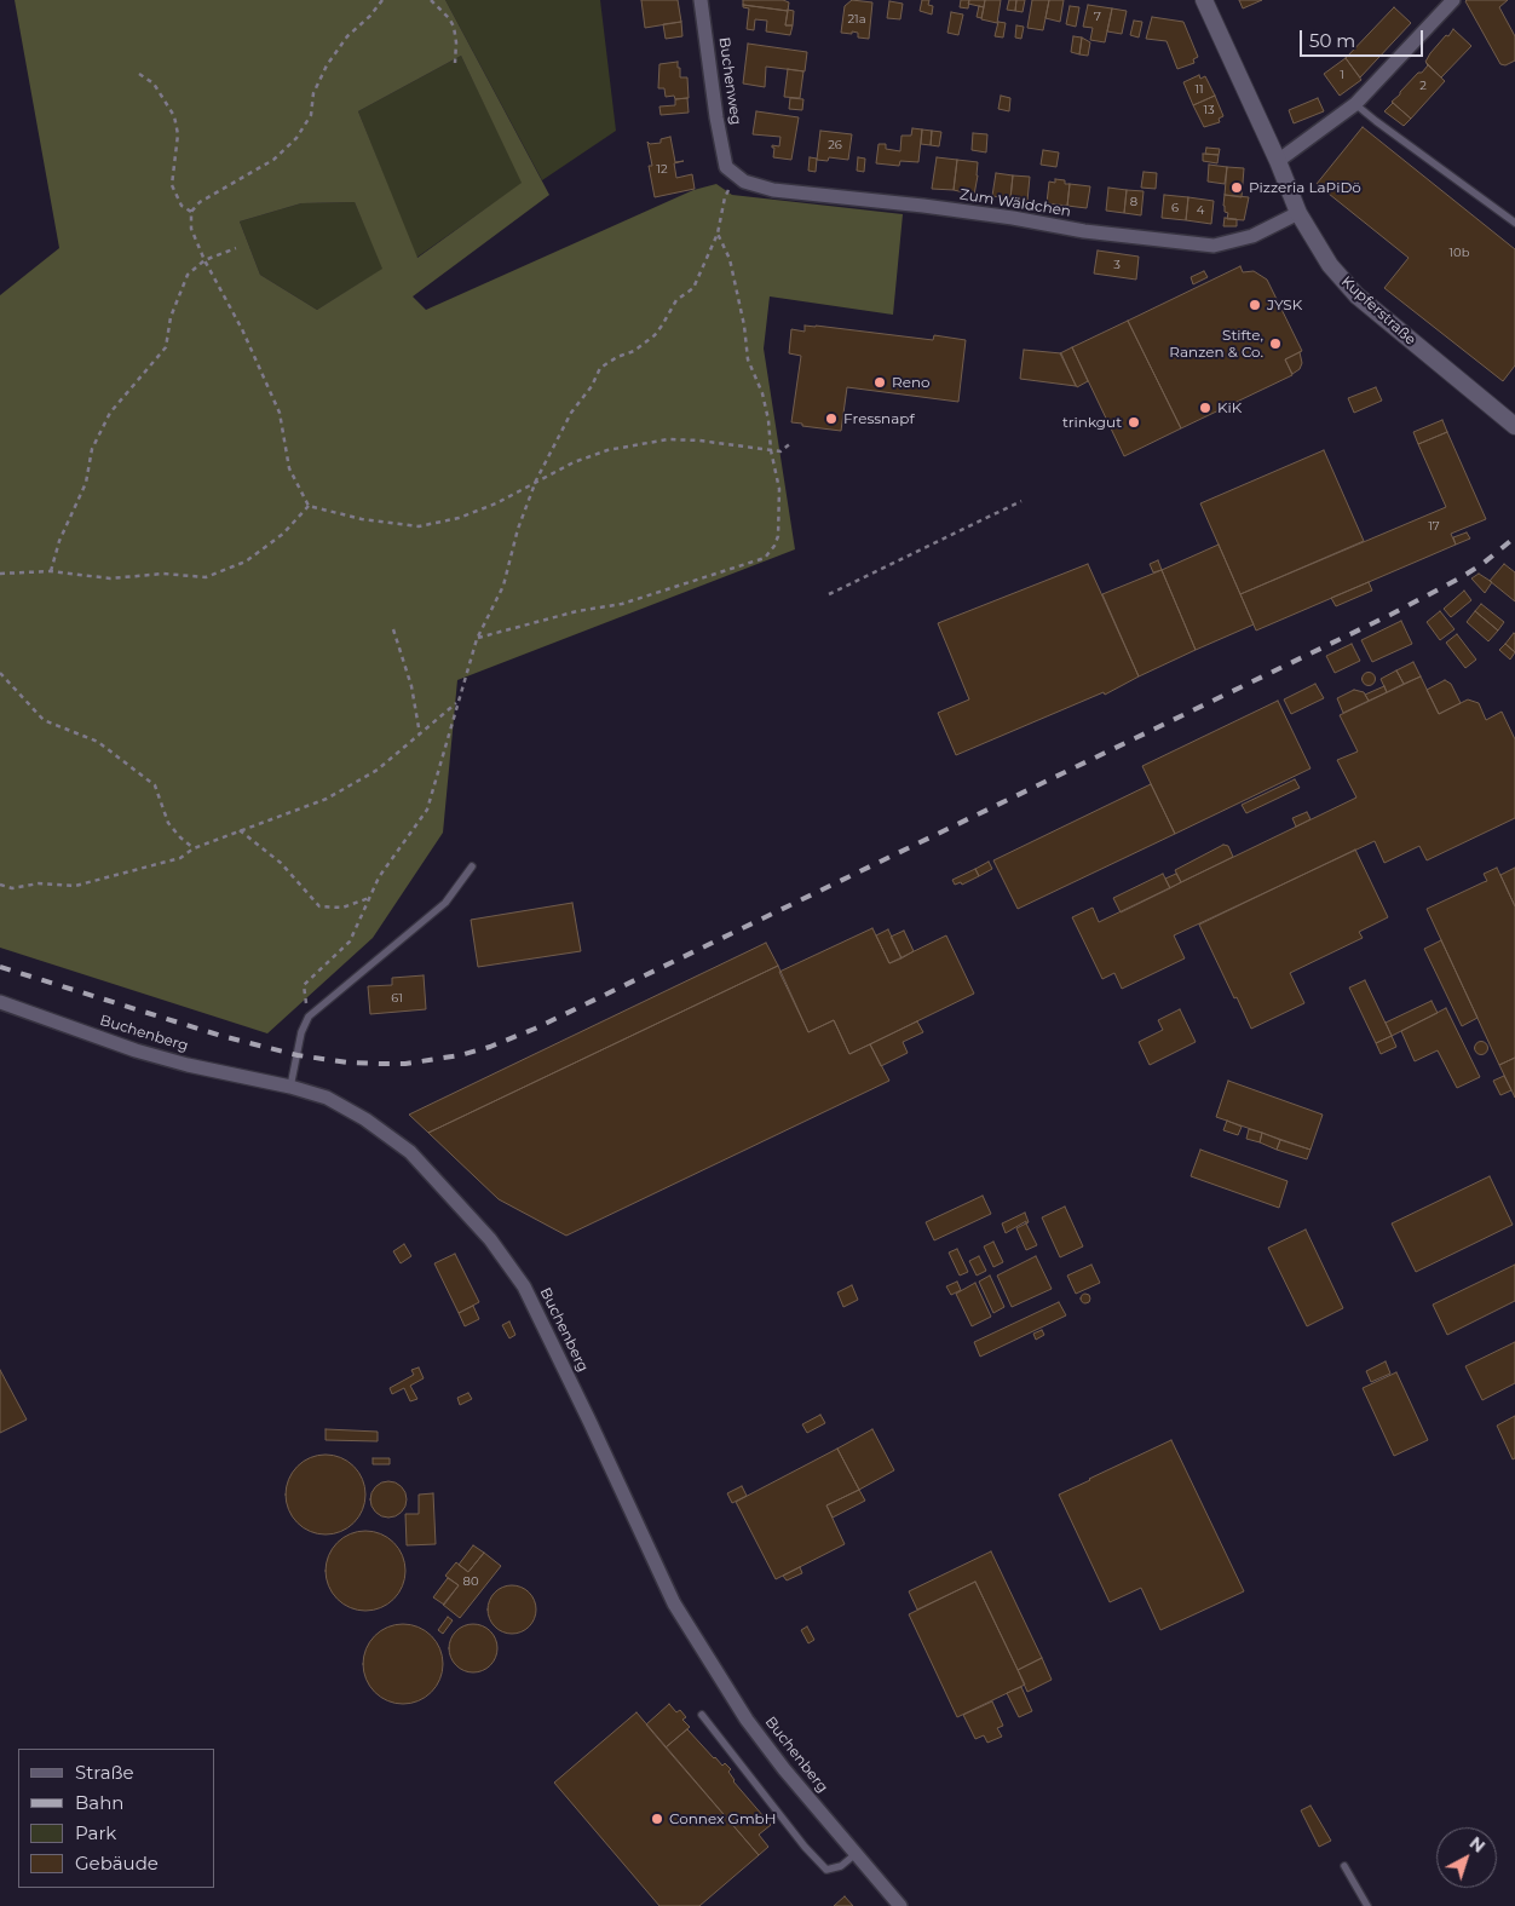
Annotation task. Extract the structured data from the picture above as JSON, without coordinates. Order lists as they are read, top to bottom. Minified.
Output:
{"streets":{"street":["Buchenweg","Zum Wäldchen","Kupferstraße","Buchenberg"]},"crossings":[["Buchenweg","Zum Wäldchen"],["Zum Wäldchen","Kupferstraße"]],"places":["Pizzeria LaPiDö","JYSK","Stifte, Ranzen & Co.","Reno","KiK","Fressnapf","trinkgut","Connex GmbH"],"house_numbers":["7","21a","1","2","11","13","26","12","8","6","4","10b","3","17","61","80"],"legend":["Straße","Bahn","Park","Gebäude"],"scale_bar":"50 m","north":"top right"}
